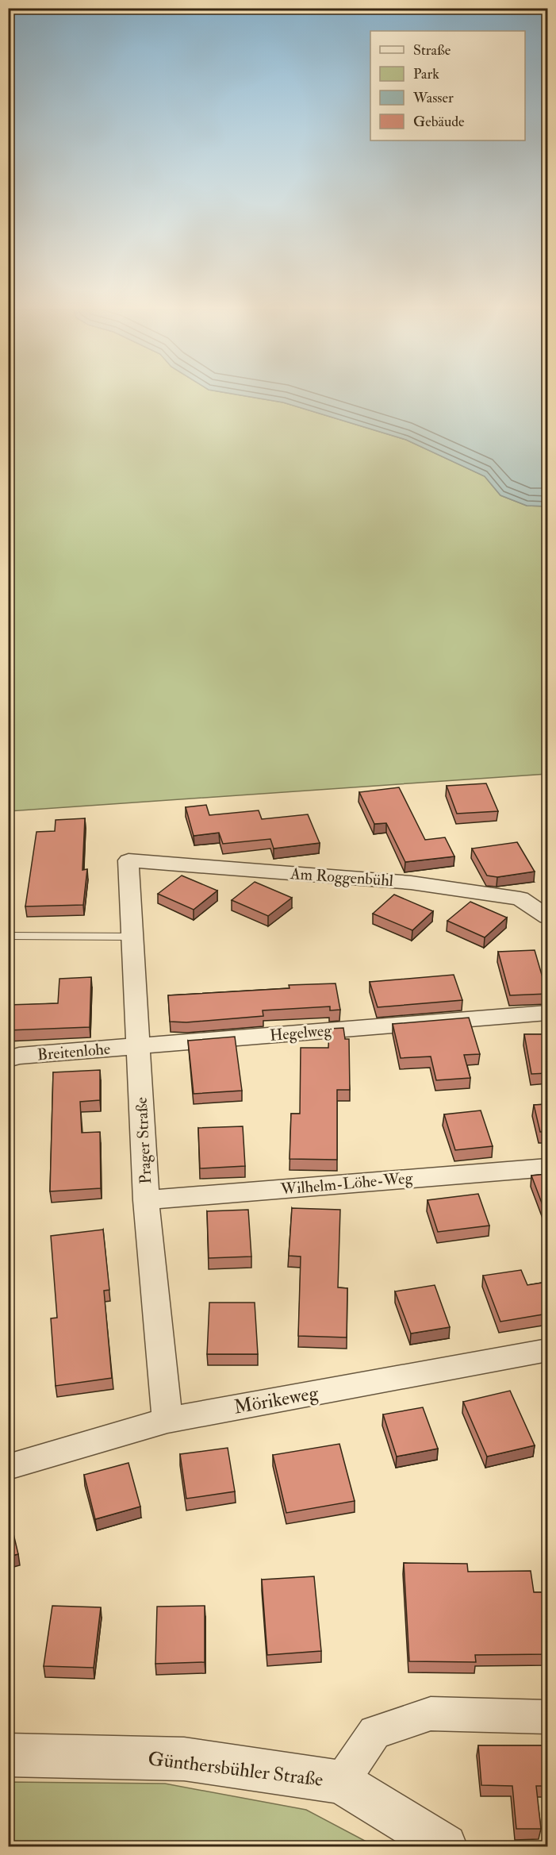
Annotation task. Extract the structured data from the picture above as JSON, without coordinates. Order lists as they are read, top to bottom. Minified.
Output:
{"streets":{"street":["Am Roggenbühl","Hegelweg","Breitenlohe","Prager Straße","Wilhelm-Löhe-Weg","Mörikeweg","Günthersbühler Straße"]},"crossings":[["Am Roggenbühl","Prager Straße"],["Hegelweg","Breitenlohe"],["Hegelweg","Prager Straße"],["Breitenlohe","Prager Straße"],["Prager Straße","Wilhelm-Löhe-Weg"],["Prager Straße","Mörikeweg"]],"legend":["Straße","Park","Wasser","Gebäude"]}
